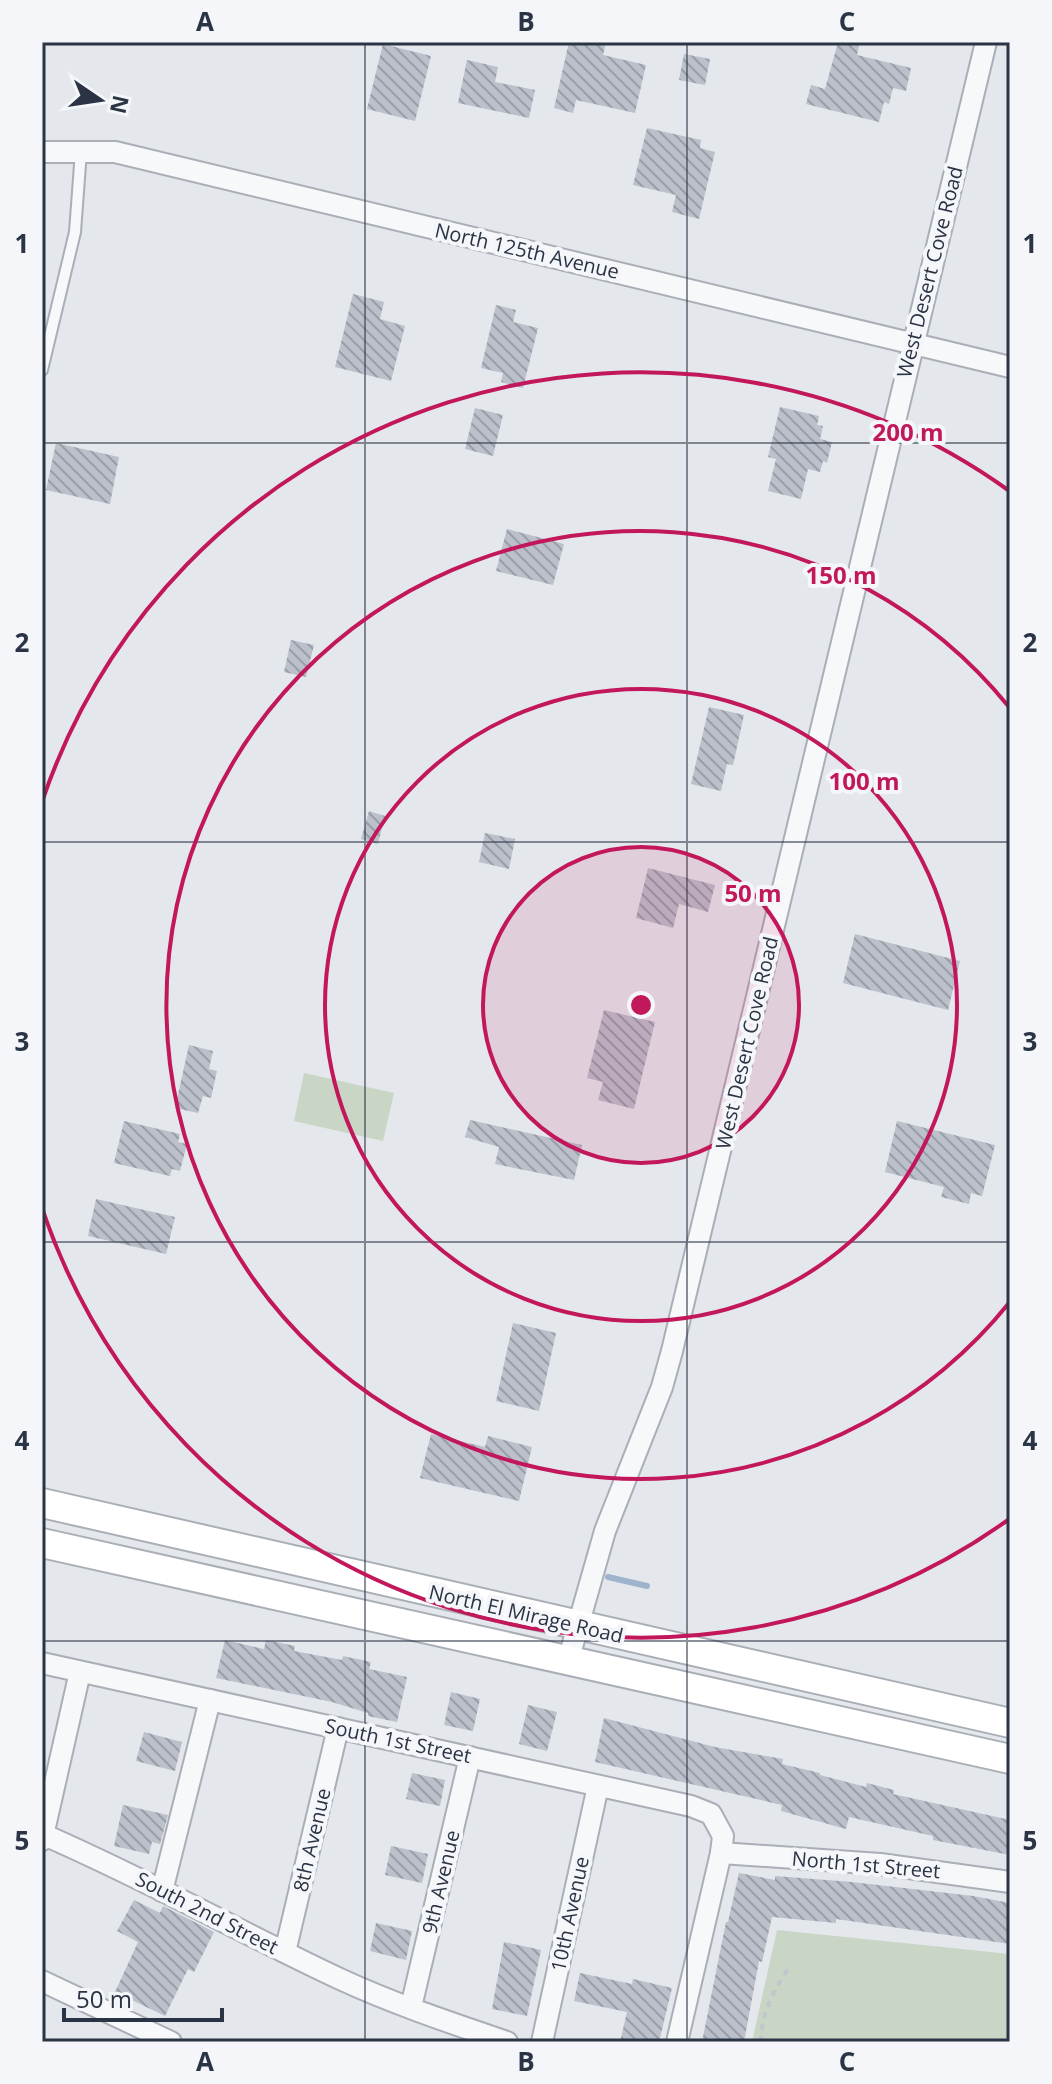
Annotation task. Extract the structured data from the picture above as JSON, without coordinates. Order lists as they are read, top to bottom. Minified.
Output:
{"streets":{"main road":["North El Mirage Road"],"street":["North 125th Avenue","West Desert Cove Road","South 1st Street","8th Avenue","North 1st Street","9th Avenue","South 2nd Street","10th Avenue"]},"crossings":[["North 125th Avenue","West Desert Cove Road"],["West Desert Cove Road","North El Mirage Road"],["South 1st Street","8th Avenue"],["South 1st Street","North 1st Street"],["South 1st Street","9th Avenue"],["South 1st Street","10th Avenue"],["8th Avenue","South 2nd Street"],["9th Avenue","South 2nd Street"]],"scale_bar":"50 m","north":"right","grid":{"columns":["A","B","C"],"rows":["1","2","3","4","5"]},"rings":["200 m","150 m","100 m","50 m"]}
